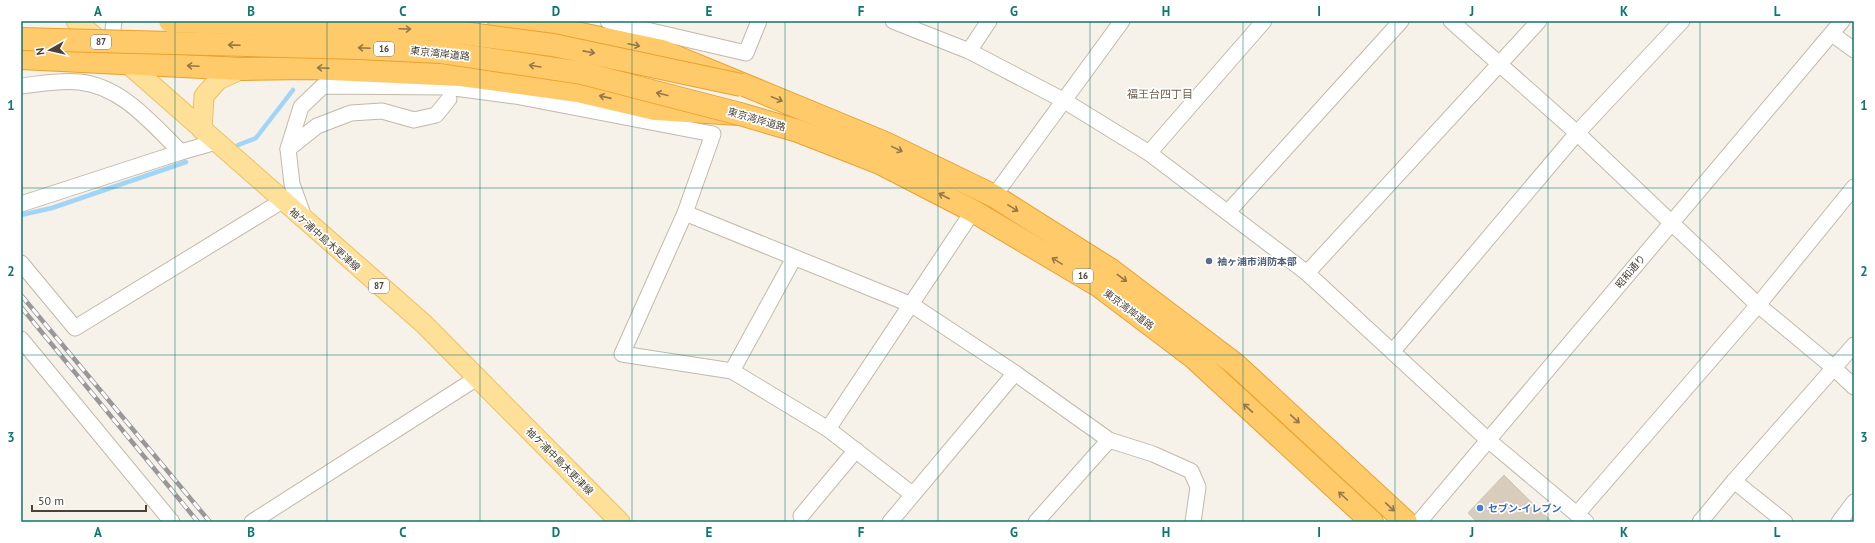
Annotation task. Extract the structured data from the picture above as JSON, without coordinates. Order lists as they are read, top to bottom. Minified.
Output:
{"streets":{"highway":["16","東京湾岸道路"],"main road":["87","袖ケ浦中島木更津線"],"street":["昭和通り"]},"crossings":[["87","16"],["87","袖ケ浦中島木更津線"],["16","東京湾岸道路"],["16","袖ケ浦中島木更津線"]],"districts":["福王台四丁目"],"places":["袖ヶ浦市消防本部","セブン-イレブン"],"scale_bar":"50 m","north":"left","grid":{"columns":["A","B","C","D","E","F","G","H","I","J","K","L"],"rows":["1","2","3"]}}
